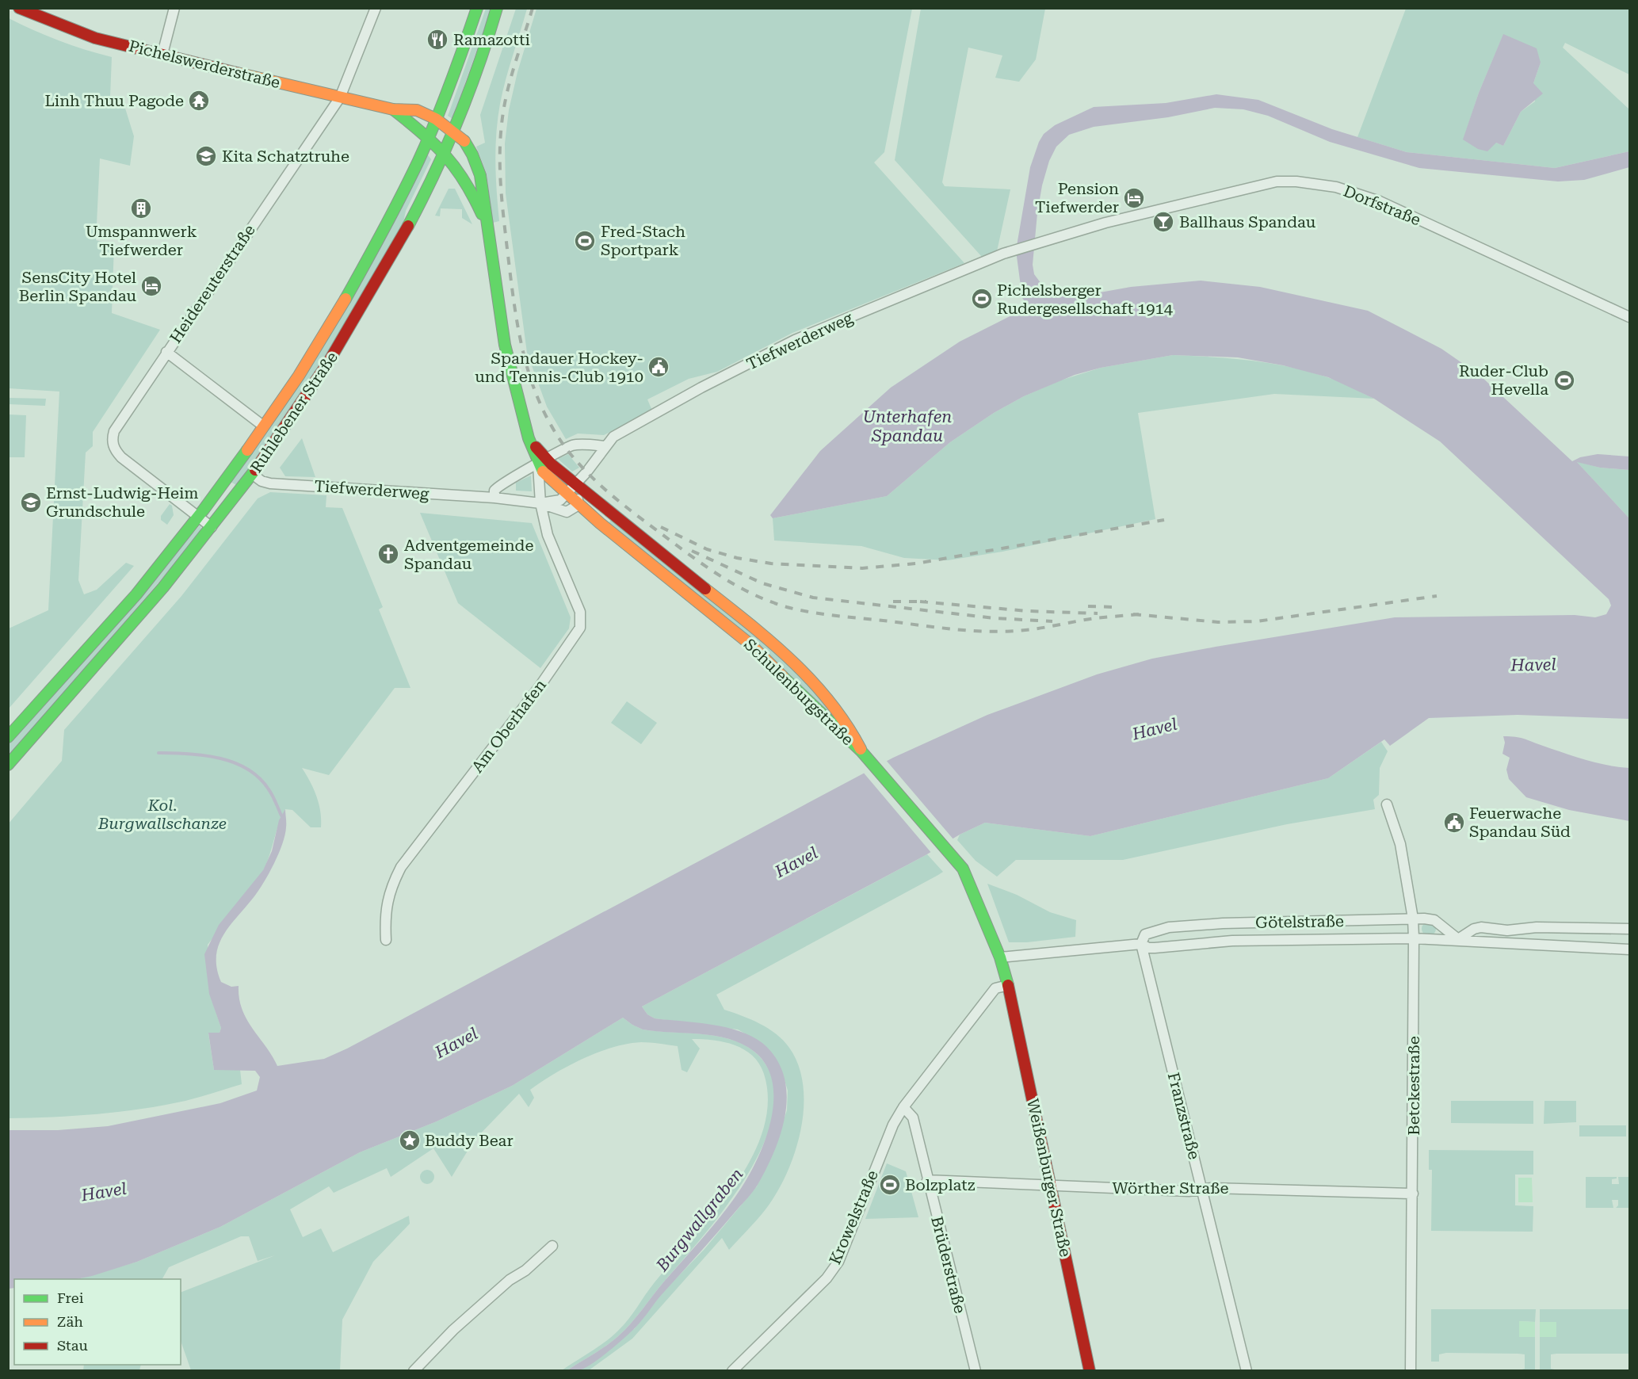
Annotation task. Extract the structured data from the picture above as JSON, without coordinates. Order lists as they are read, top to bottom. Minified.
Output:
{"streets":{"street":["Pichelswerderstraße","Dorfstraße","Heidereuterstraße","Tiefwerderweg","Ruhlebener Straße","Schulenburgstraße","Am Oberhafen","Götelstraße","Betckestraße","Franzstraße","Weißenburger Straße","Wörther Straße","Krowelstraße","Brüderstraße"]},"crossings":[["Pichelswerderstraße","Heidereuterstraße"],["Pichelswerderstraße","Ruhlebener Straße"],["Pichelswerderstraße","Schulenburgstraße"],["Dorfstraße","Tiefwerderweg"],["Heidereuterstraße","Ruhlebener Straße"],["Tiefwerderweg","Ruhlebener Straße"],["Tiefwerderweg","Schulenburgstraße"],["Tiefwerderweg","Am Oberhafen"],["Ruhlebener Straße","Schulenburgstraße"],["Götelstraße","Betckestraße"],["Götelstraße","Franzstraße"],["Betckestraße","Wörther Straße"],["Franzstraße","Wörther Straße"],["Weißenburger Straße","Wörther Straße"],["Weißenburger Straße","Krowelstraße"],["Wörther Straße","Brüderstraße"],["Krowelstraße","Brüderstraße"]],"water":["Unterhafen Spandau","Havel","Burgwallgraben"],"parks":["Kol. Burgwallschanze"],"places":{"restaurant":["Ramazotti"],"temple":["Linh Thuu Pagode"],"school or university":["Kita Schatztruhe","Ernst-Ludwig-Heim Grundschule"],"hotel":["Pension Tiefwerder","SensCity Hotel Berlin Spandau"],"building":["Umspannwerk Tiefwerder"],"bar":["Ballhaus Spandau"],"sports":["Fred-Stach Sportpark","Pichelsberger Rudergesellschaft 1914","Ruder-Club Hevella","Bolzplatz"],"public building":["Spandauer Hockey- und Tennis-Club 1910","Feuerwache Spandau Süd"],"church":["Adventgemeinde Spandau"],"place":["Buddy Bear"]},"legend":["Frei","Zäh","Stau"]}
